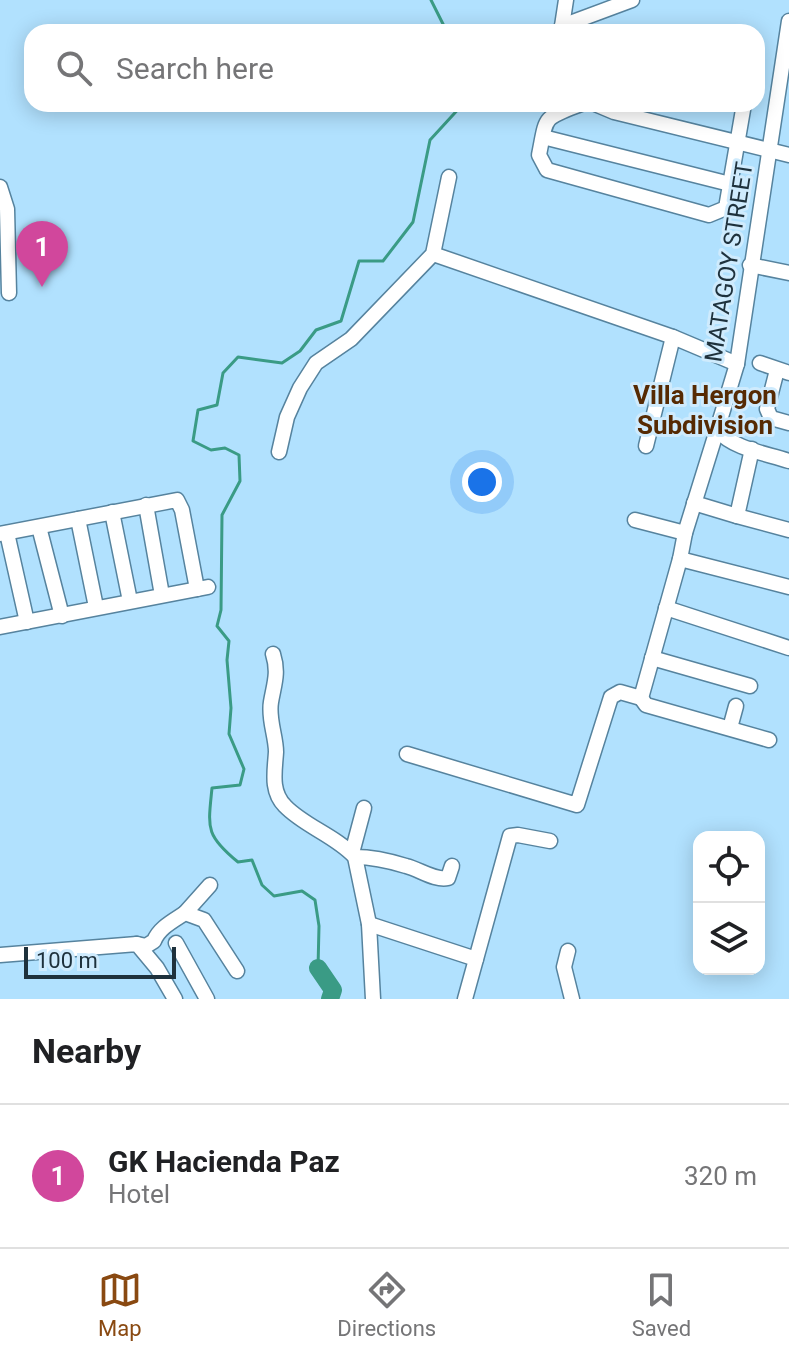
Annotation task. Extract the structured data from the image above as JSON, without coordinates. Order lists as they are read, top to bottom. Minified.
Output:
{"streets":{"street":["MATAGOY STREET"]},"districts":["Villa Hergon Subdivision"],"scale_bar":"100 m","page":{"search":"Search here","pins":"1","scale":"100 m","heading":"Nearby","list":[{"mark":"1","name":"GK Hacienda Paz","note":"Hotel","value":"320 m"}],"nav":["Map","Directions","Saved"]}}
